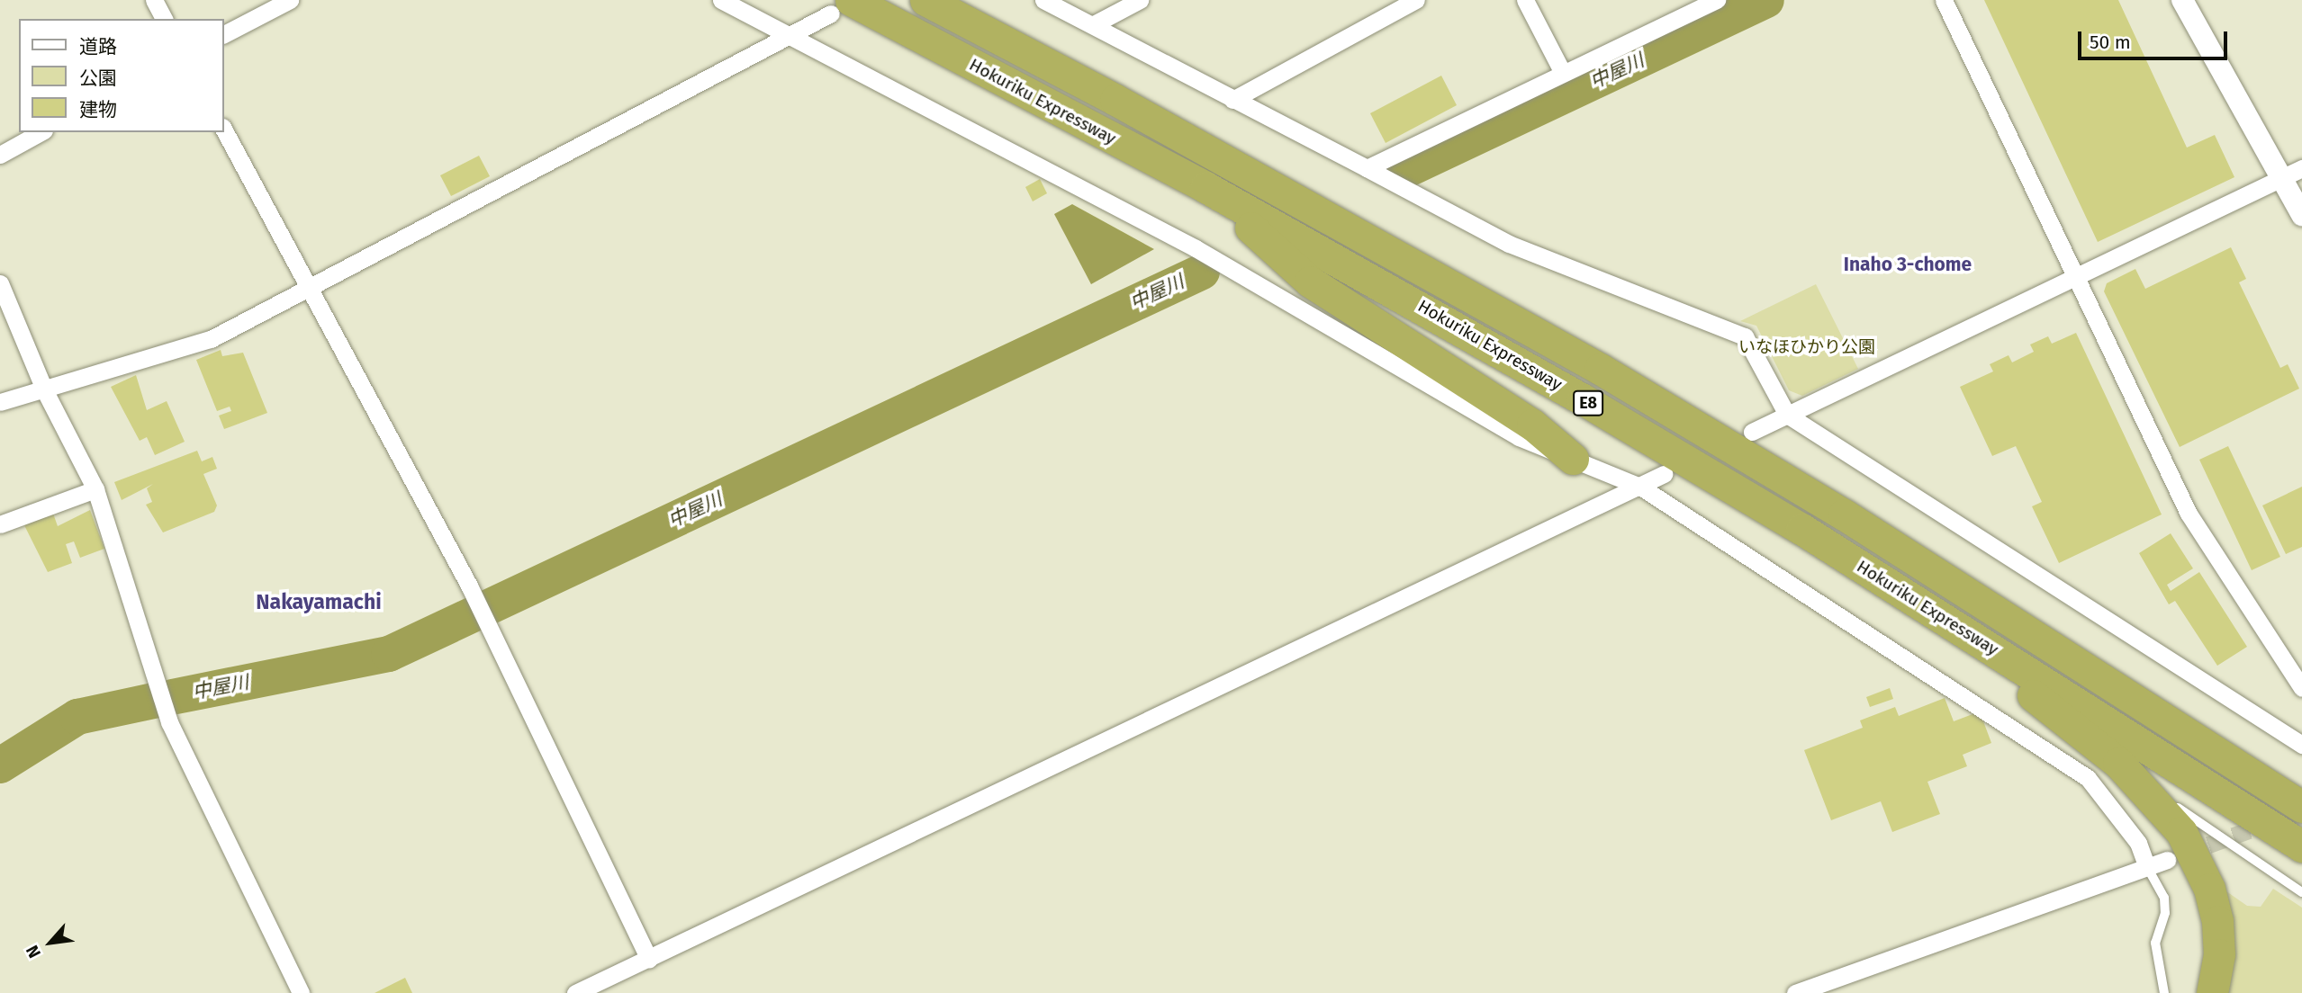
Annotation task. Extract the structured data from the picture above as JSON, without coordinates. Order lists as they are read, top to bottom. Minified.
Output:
{"streets":{"highway":["Hokuriku Expressway","E8"]},"districts":["Inaho 3-chome","Nakayamachi"],"water":["中屋川"],"parks":["いなほひかり公園"],"legend":["道路","公園","建物"],"scale_bar":"50 m","north":"bottom left"}
